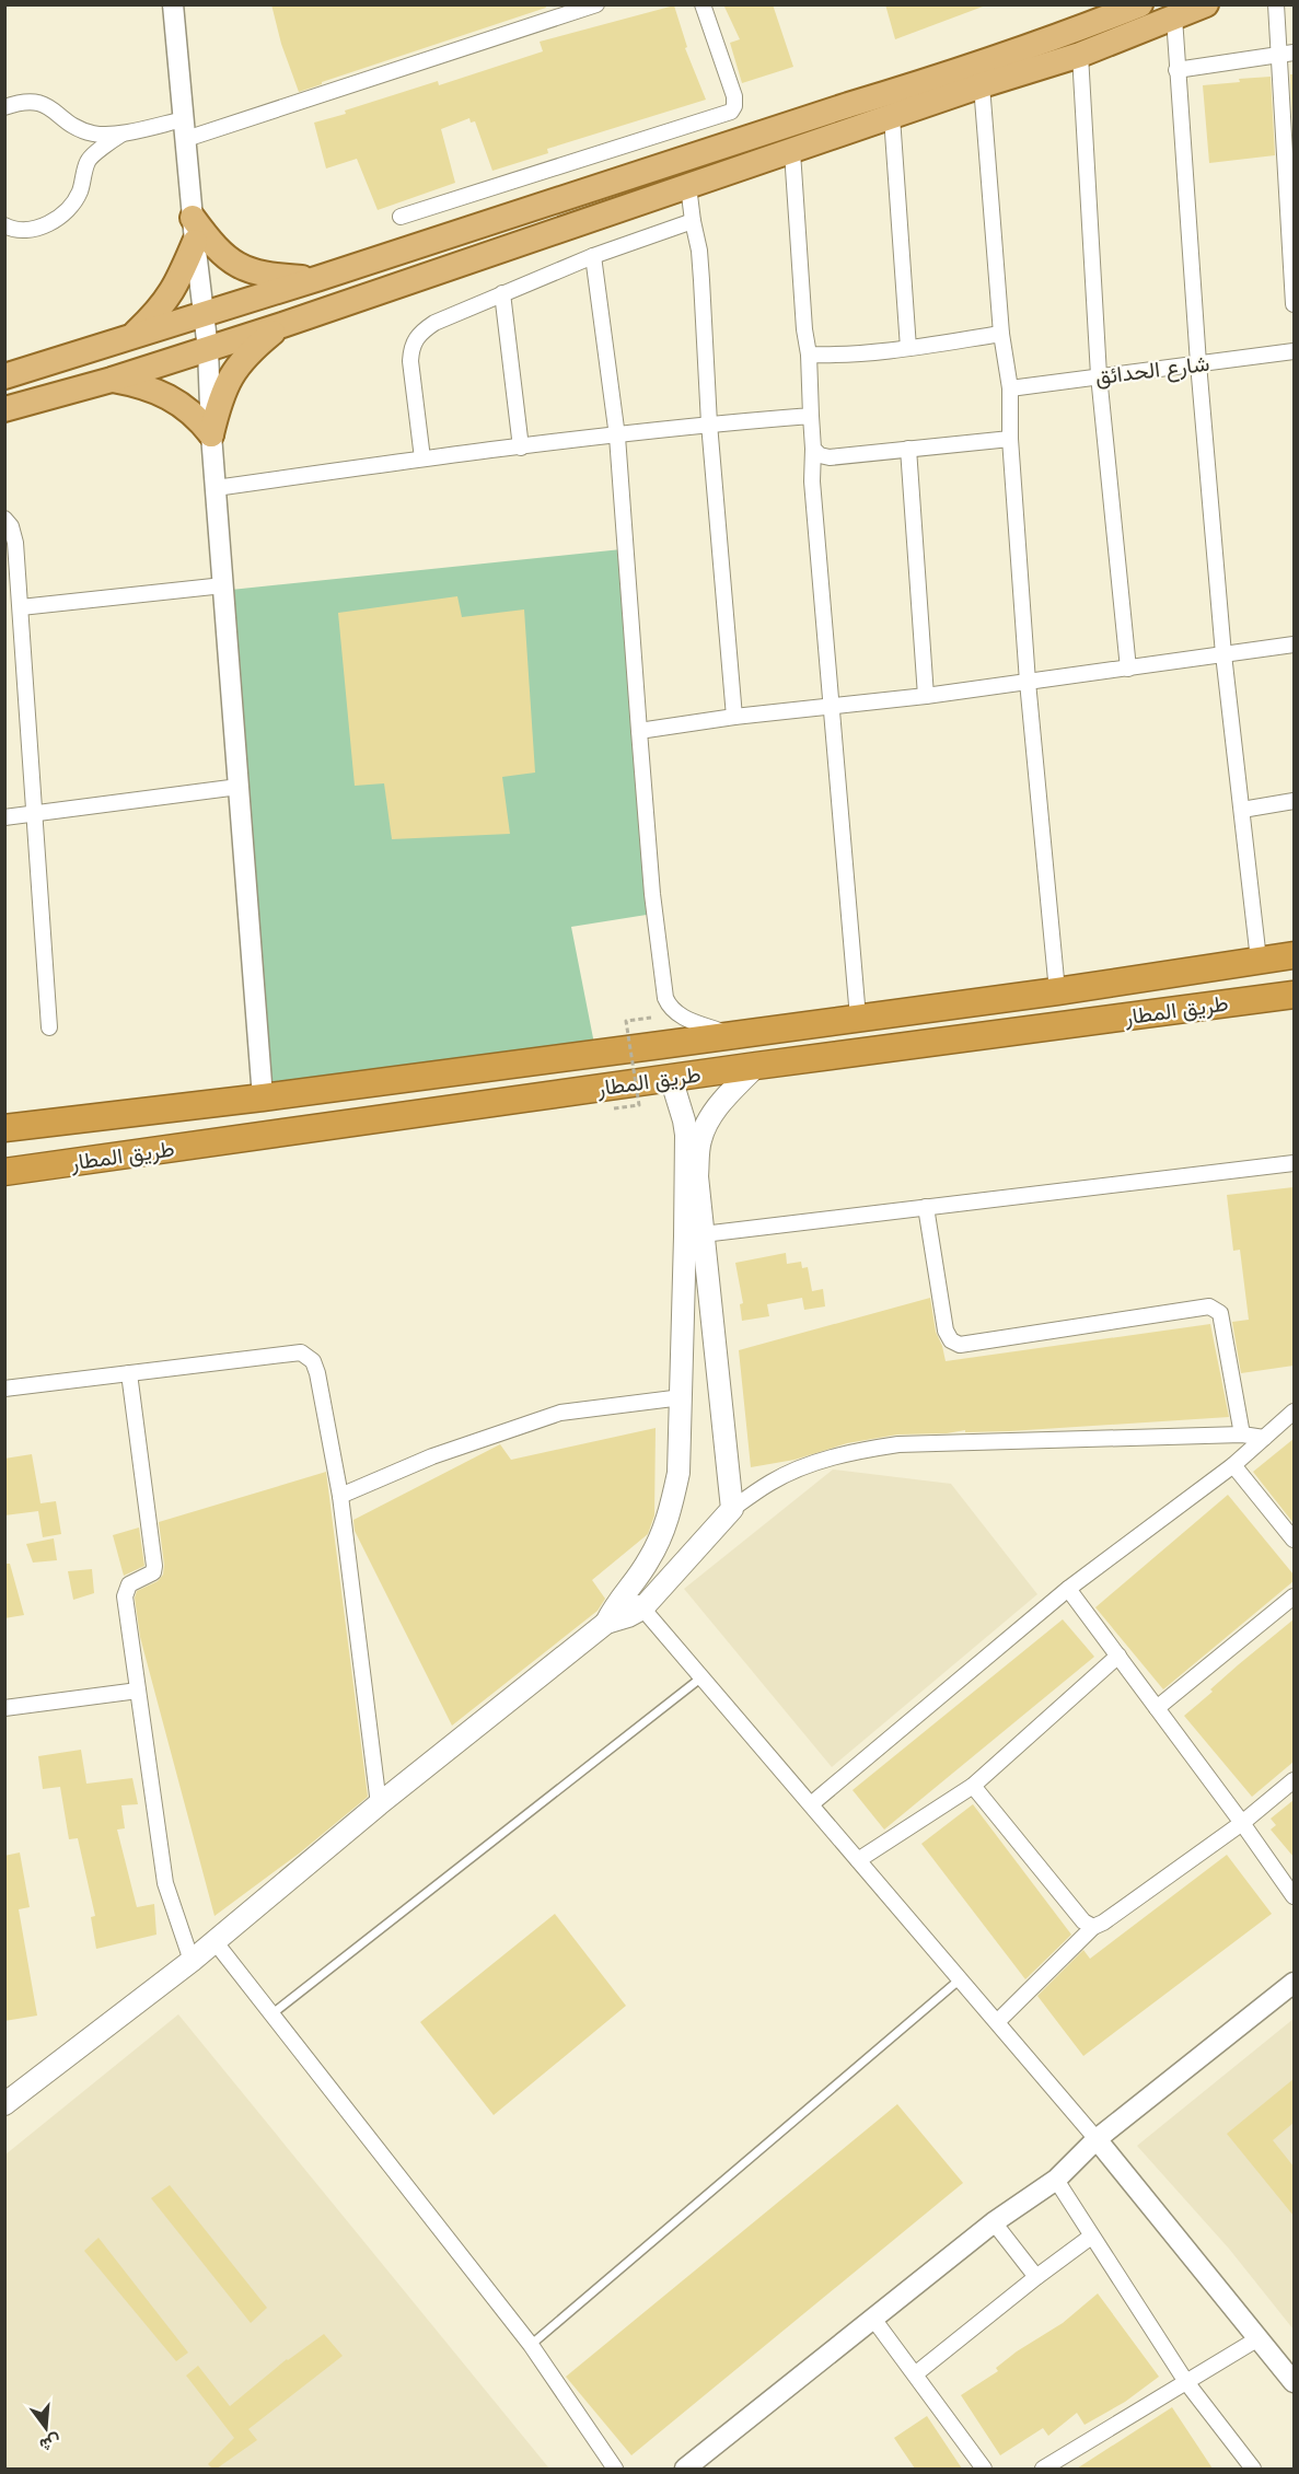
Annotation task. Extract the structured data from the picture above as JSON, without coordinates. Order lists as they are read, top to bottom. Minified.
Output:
{"streets":{"highway":["طريق المطار"],"street":["شارع الحدائق"]},"north":"bottom"}
